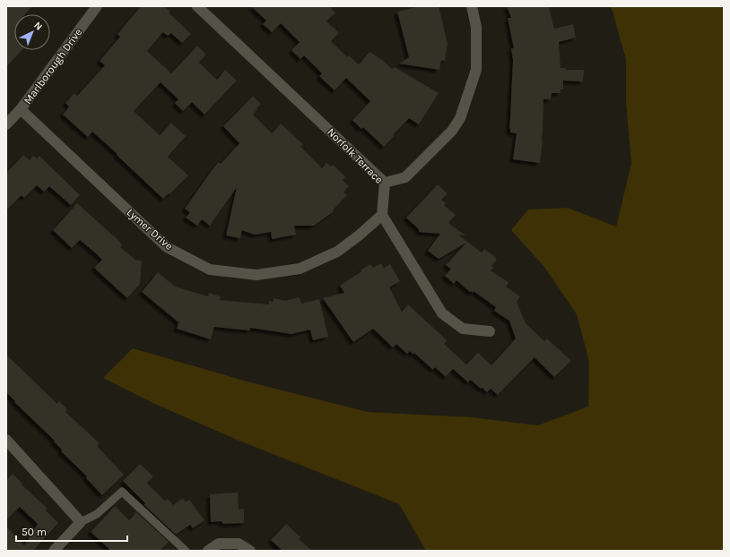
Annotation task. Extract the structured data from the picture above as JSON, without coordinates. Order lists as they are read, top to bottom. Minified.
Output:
{"streets":{"street":["Marlborough Drive","Norfolk Terrace","Lymer Drive"]},"crossings":[["Marlborough Drive","Lymer Drive"],["Norfolk Terrace","Lymer Drive"]],"scale_bar":"50 m","north":"top right"}
